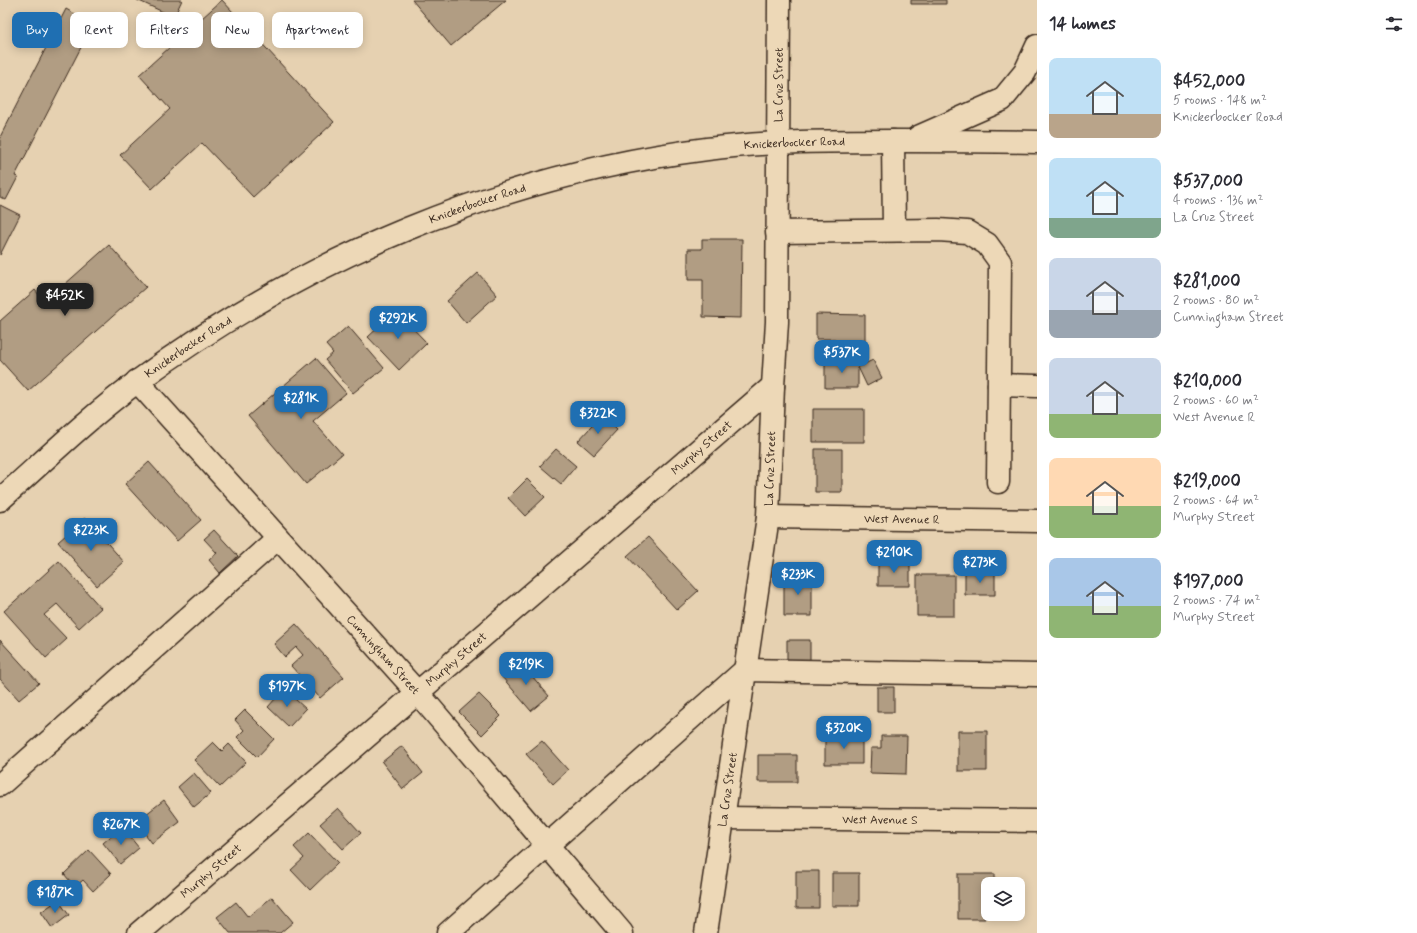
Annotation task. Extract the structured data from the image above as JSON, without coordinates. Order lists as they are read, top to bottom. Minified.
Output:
{"streets":{"street":["La Cruz Street","Knickerbocker Road","Murphy Street","West Avenue R","Cunningham Street","West Avenue S"]},"crossings":[["La Cruz Street","Knickerbocker Road"],["La Cruz Street","Murphy Street"],["La Cruz Street","West Avenue R"],["La Cruz Street","West Avenue S"],["Knickerbocker Road","Cunningham Street"],["Murphy Street","Cunningham Street"]],"page":{"heading":"14 homes","chip":["Buy","Rent","Filters","New","Apartment"],"list":[{"name":"$452,000","note":"5 rooms · 148 m² · Knickerbocker Road"},{"name":"$537,000","note":"4 rooms · 136 m² · La Cruz Street"},{"name":"$281,000","note":"2 rooms · 80 m² · Cunningham Street"},{"name":"$210,000","note":"2 rooms · 60 m² · West Avenue R"},{"name":"$219,000","note":"2 rooms · 64 m² · Murphy Street"},{"name":"$197,000","note":"2 rooms · 74 m² · Murphy Street"}],"price":["$452K","$292K","$537K","$281K","$322K","$223K","$210K","$273K","$233K","$219K","$197K","$320K","$267K","$187K"]}}
